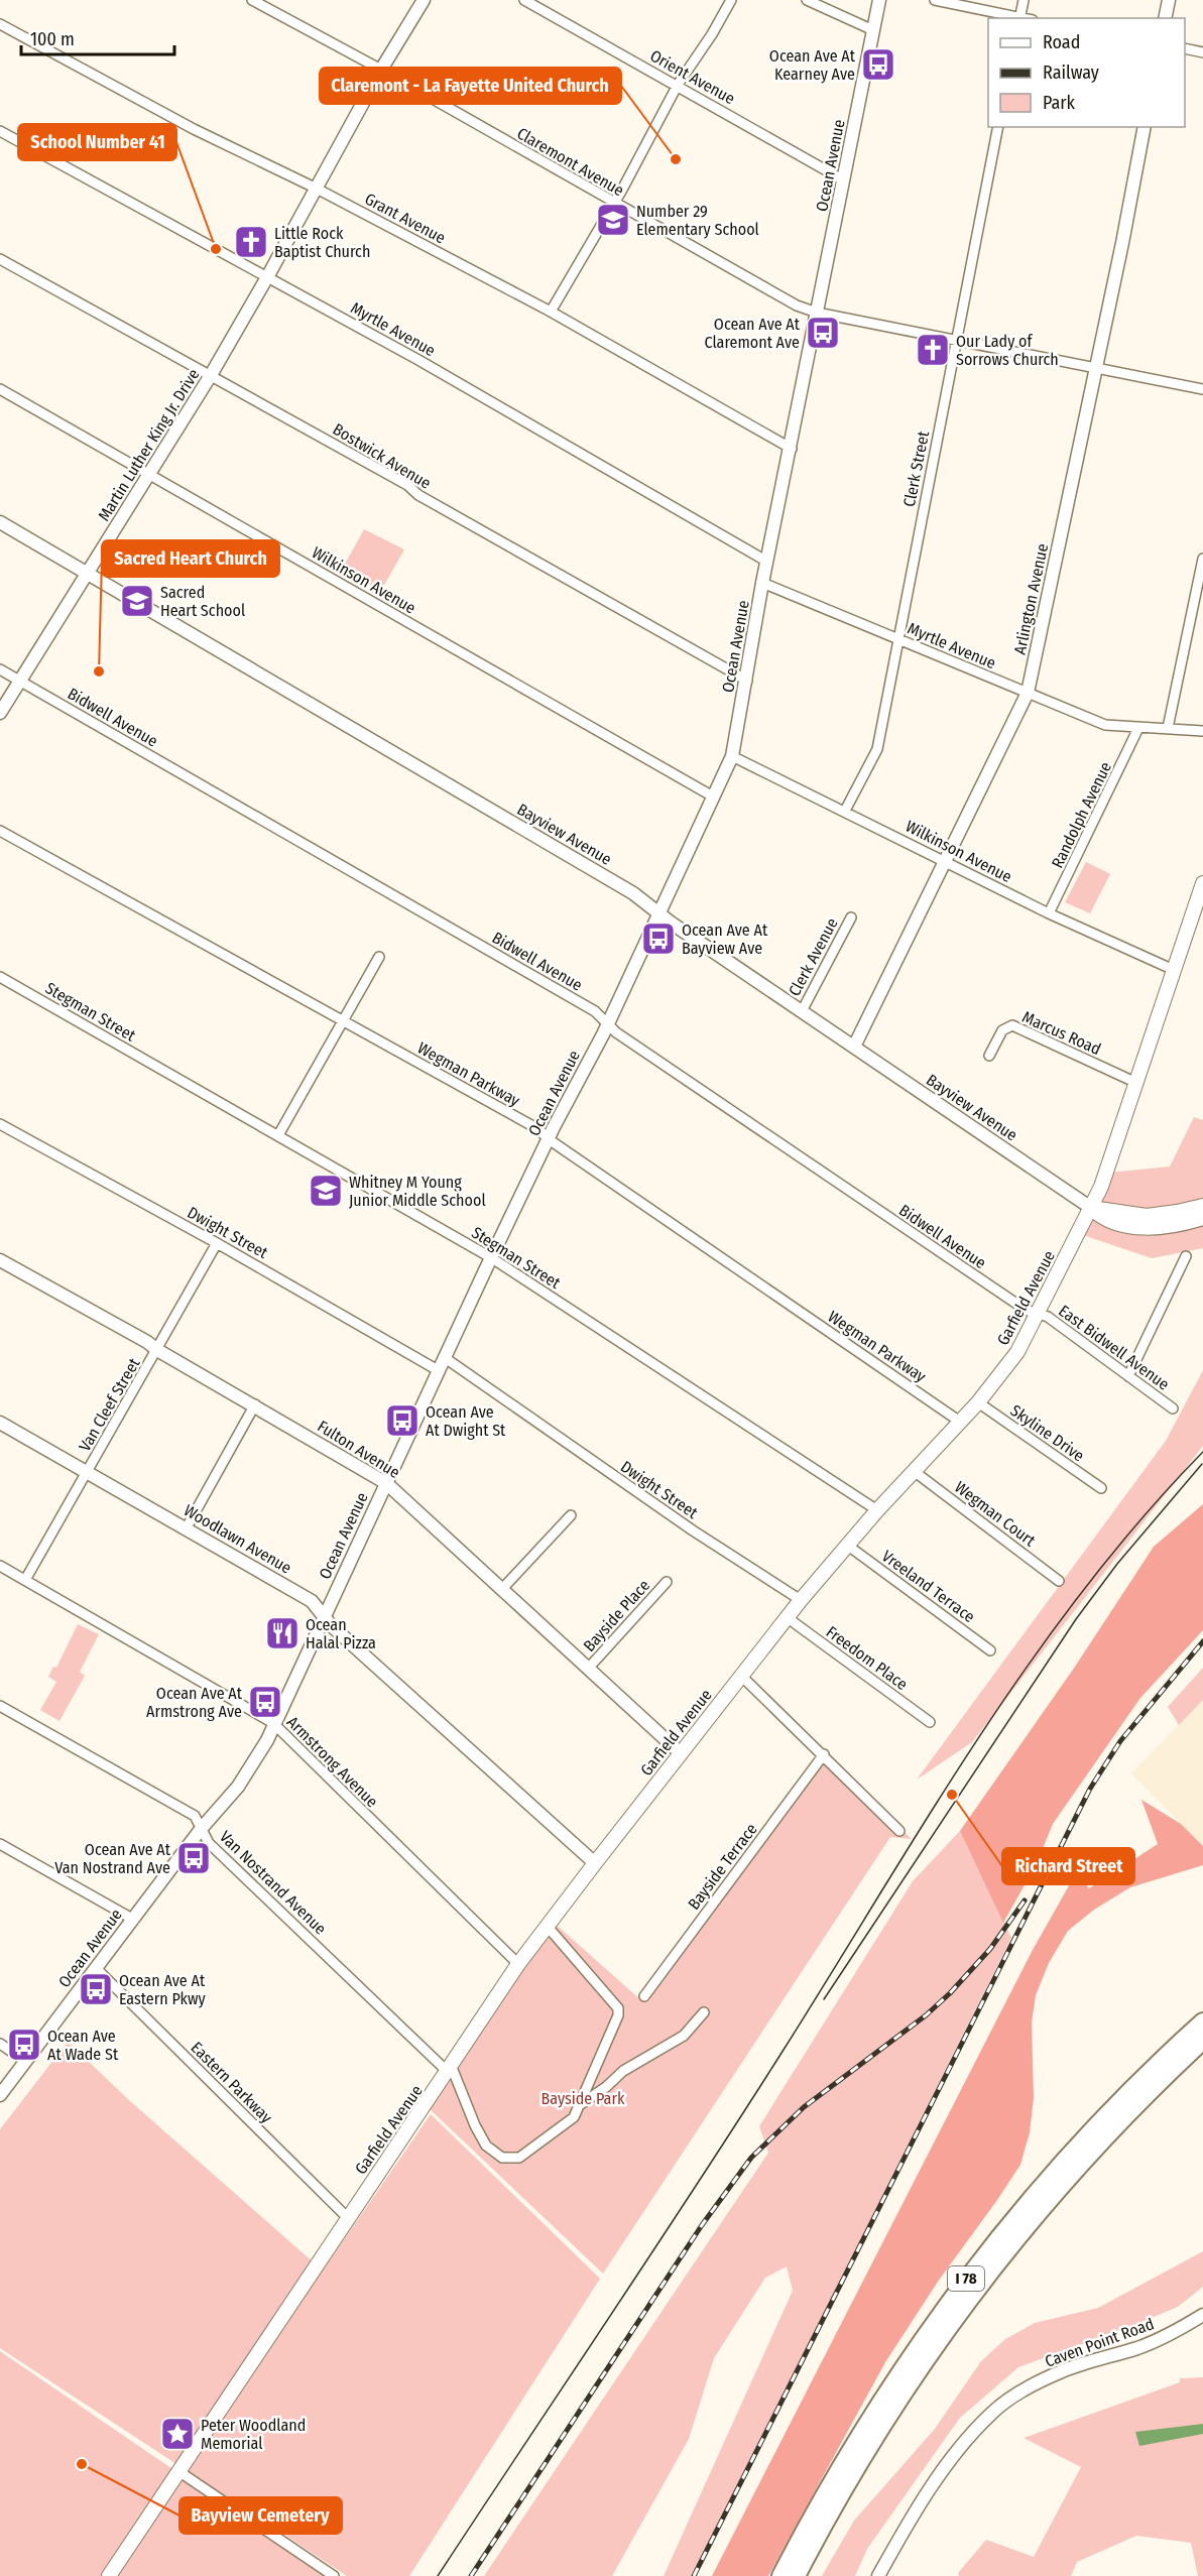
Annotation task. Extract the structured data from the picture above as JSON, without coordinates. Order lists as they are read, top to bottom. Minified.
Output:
{"streets":{"highway":["I 78"],"main road":["Bayview Avenue","Garfield Avenue"],"street":["Orient Avenue","Claremont Avenue","Ocean Avenue","Grant Avenue","Myrtle Avenue","Martin Luther King Jr. Drive","Bostwick Avenue","Clerk Street","Wilkinson Avenue","Arlington Avenue","Bidwell Avenue","Randolph Avenue","Clerk Avenue","Stegman Street","Marcus Road","Wegman Parkway","Dwight Street","East Bidwell Avenue","Van Cleef Street","Skyline Drive","Fulton Avenue","Wegman Court","Woodlawn Avenue","Vreeland Terrace","Bayside Place","Freedom Place","Armstrong Avenue","Bayside Terrace","Van Nostrand Avenue","Eastern Parkway","Caven Point Road"]},"crossings":[["Orient Avenue","Ocean Avenue"],["Claremont Avenue","Ocean Avenue"],["Claremont Avenue","Martin Luther King Jr. Drive"],["Claremont Avenue","Clerk Street"],["Claremont Avenue","Arlington Avenue"],["Ocean Avenue","Grant Avenue"],["Ocean Avenue","Myrtle Avenue"],["Ocean Avenue","Bostwick Avenue"],["Ocean Avenue","Wilkinson Avenue"],["Ocean Avenue","Bidwell Avenue"],["Ocean Avenue","Bayview Avenue"],["Ocean Avenue","Stegman Street"],["Ocean Avenue","Wegman Parkway"],["Ocean Avenue","Dwight Street"],["Ocean Avenue","Fulton Avenue"],["Ocean Avenue","Woodlawn Avenue"],["Ocean Avenue","Armstrong Avenue"],["Ocean Avenue","Van Nostrand Avenue"],["Ocean Avenue","Eastern Parkway"],["Grant Avenue","Martin Luther King Jr. Drive"],["Myrtle Avenue","Martin Luther King Jr. Drive"],["Myrtle Avenue","Clerk Street"],["Myrtle Avenue","Arlington Avenue"],["Myrtle Avenue","Randolph Avenue"],["Martin Luther King Jr. Drive","Bostwick Avenue"],["Martin Luther King Jr. Drive","Wilkinson Avenue"],["Martin Luther King Jr. Drive","Bidwell Avenue"],["Martin Luther King Jr. Drive","Bayview Avenue"],["Clerk Street","Wilkinson Avenue"],["Wilkinson Avenue","Arlington Avenue"],["Wilkinson Avenue","Randolph Avenue"],["Wilkinson Avenue","Garfield Avenue"],["Arlington Avenue","Bayview Avenue"],["Bidwell Avenue","Garfield Avenue"],["Bidwell Avenue","East Bidwell Avenue"],["Bayview Avenue","Clerk Avenue"],["Bayview Avenue","Garfield Avenue"],["Stegman Street","Garfield Avenue"],["Marcus Road","Garfield Avenue"],["Wegman Parkway","Garfield Avenue"],["Dwight Street","Garfield Avenue"],["Dwight Street","Van Cleef Street"],["Garfield Avenue","East Bidwell Avenue"],["Garfield Avenue","Skyline Drive"],["Garfield Avenue","Fulton Avenue"],["Garfield Avenue","Wegman Court"],["Garfield Avenue","Woodlawn Avenue"],["Garfield Avenue","Vreeland Terrace"],["Garfield Avenue","Freedom Place"],["Garfield Avenue","Armstrong Avenue"],["Garfield Avenue","Van Nostrand Avenue"],["Garfield Avenue","Eastern Parkway"],["Van Cleef Street","Fulton Avenue"],["Van Cleef Street","Woodlawn Avenue"],["Van Cleef Street","Armstrong Avenue"],["Fulton Avenue","Bayside Place"]],"parks":["Bayside Park"],"places":{"bus stop":["Ocean Ave At Kearney Ave","Ocean Ave At Claremont Ave","Ocean Ave At Bayview Ave","Ocean Ave At Dwight St","Ocean Ave At Armstrong Ave","Ocean Ave At Van Nostrand Ave","Ocean Ave At Eastern Pkwy","Ocean Ave At Wade St"],"other":["Claremont - La Fayette United Church","School Number 41","Sacred Heart Church","Richard Street","Bayview Cemetery"],"school or university":["Number 29 Elementary School","Sacred Heart School","Whitney M Young Junior Middle School"],"church":["Little Rock Baptist Church","Our Lady of Sorrows Church"],"restaurant":["Ocean Halal Pizza"],"place":["Peter Woodland Memorial"]},"legend":["Road","Railway","Park"],"scale_bar":"100 m"}
